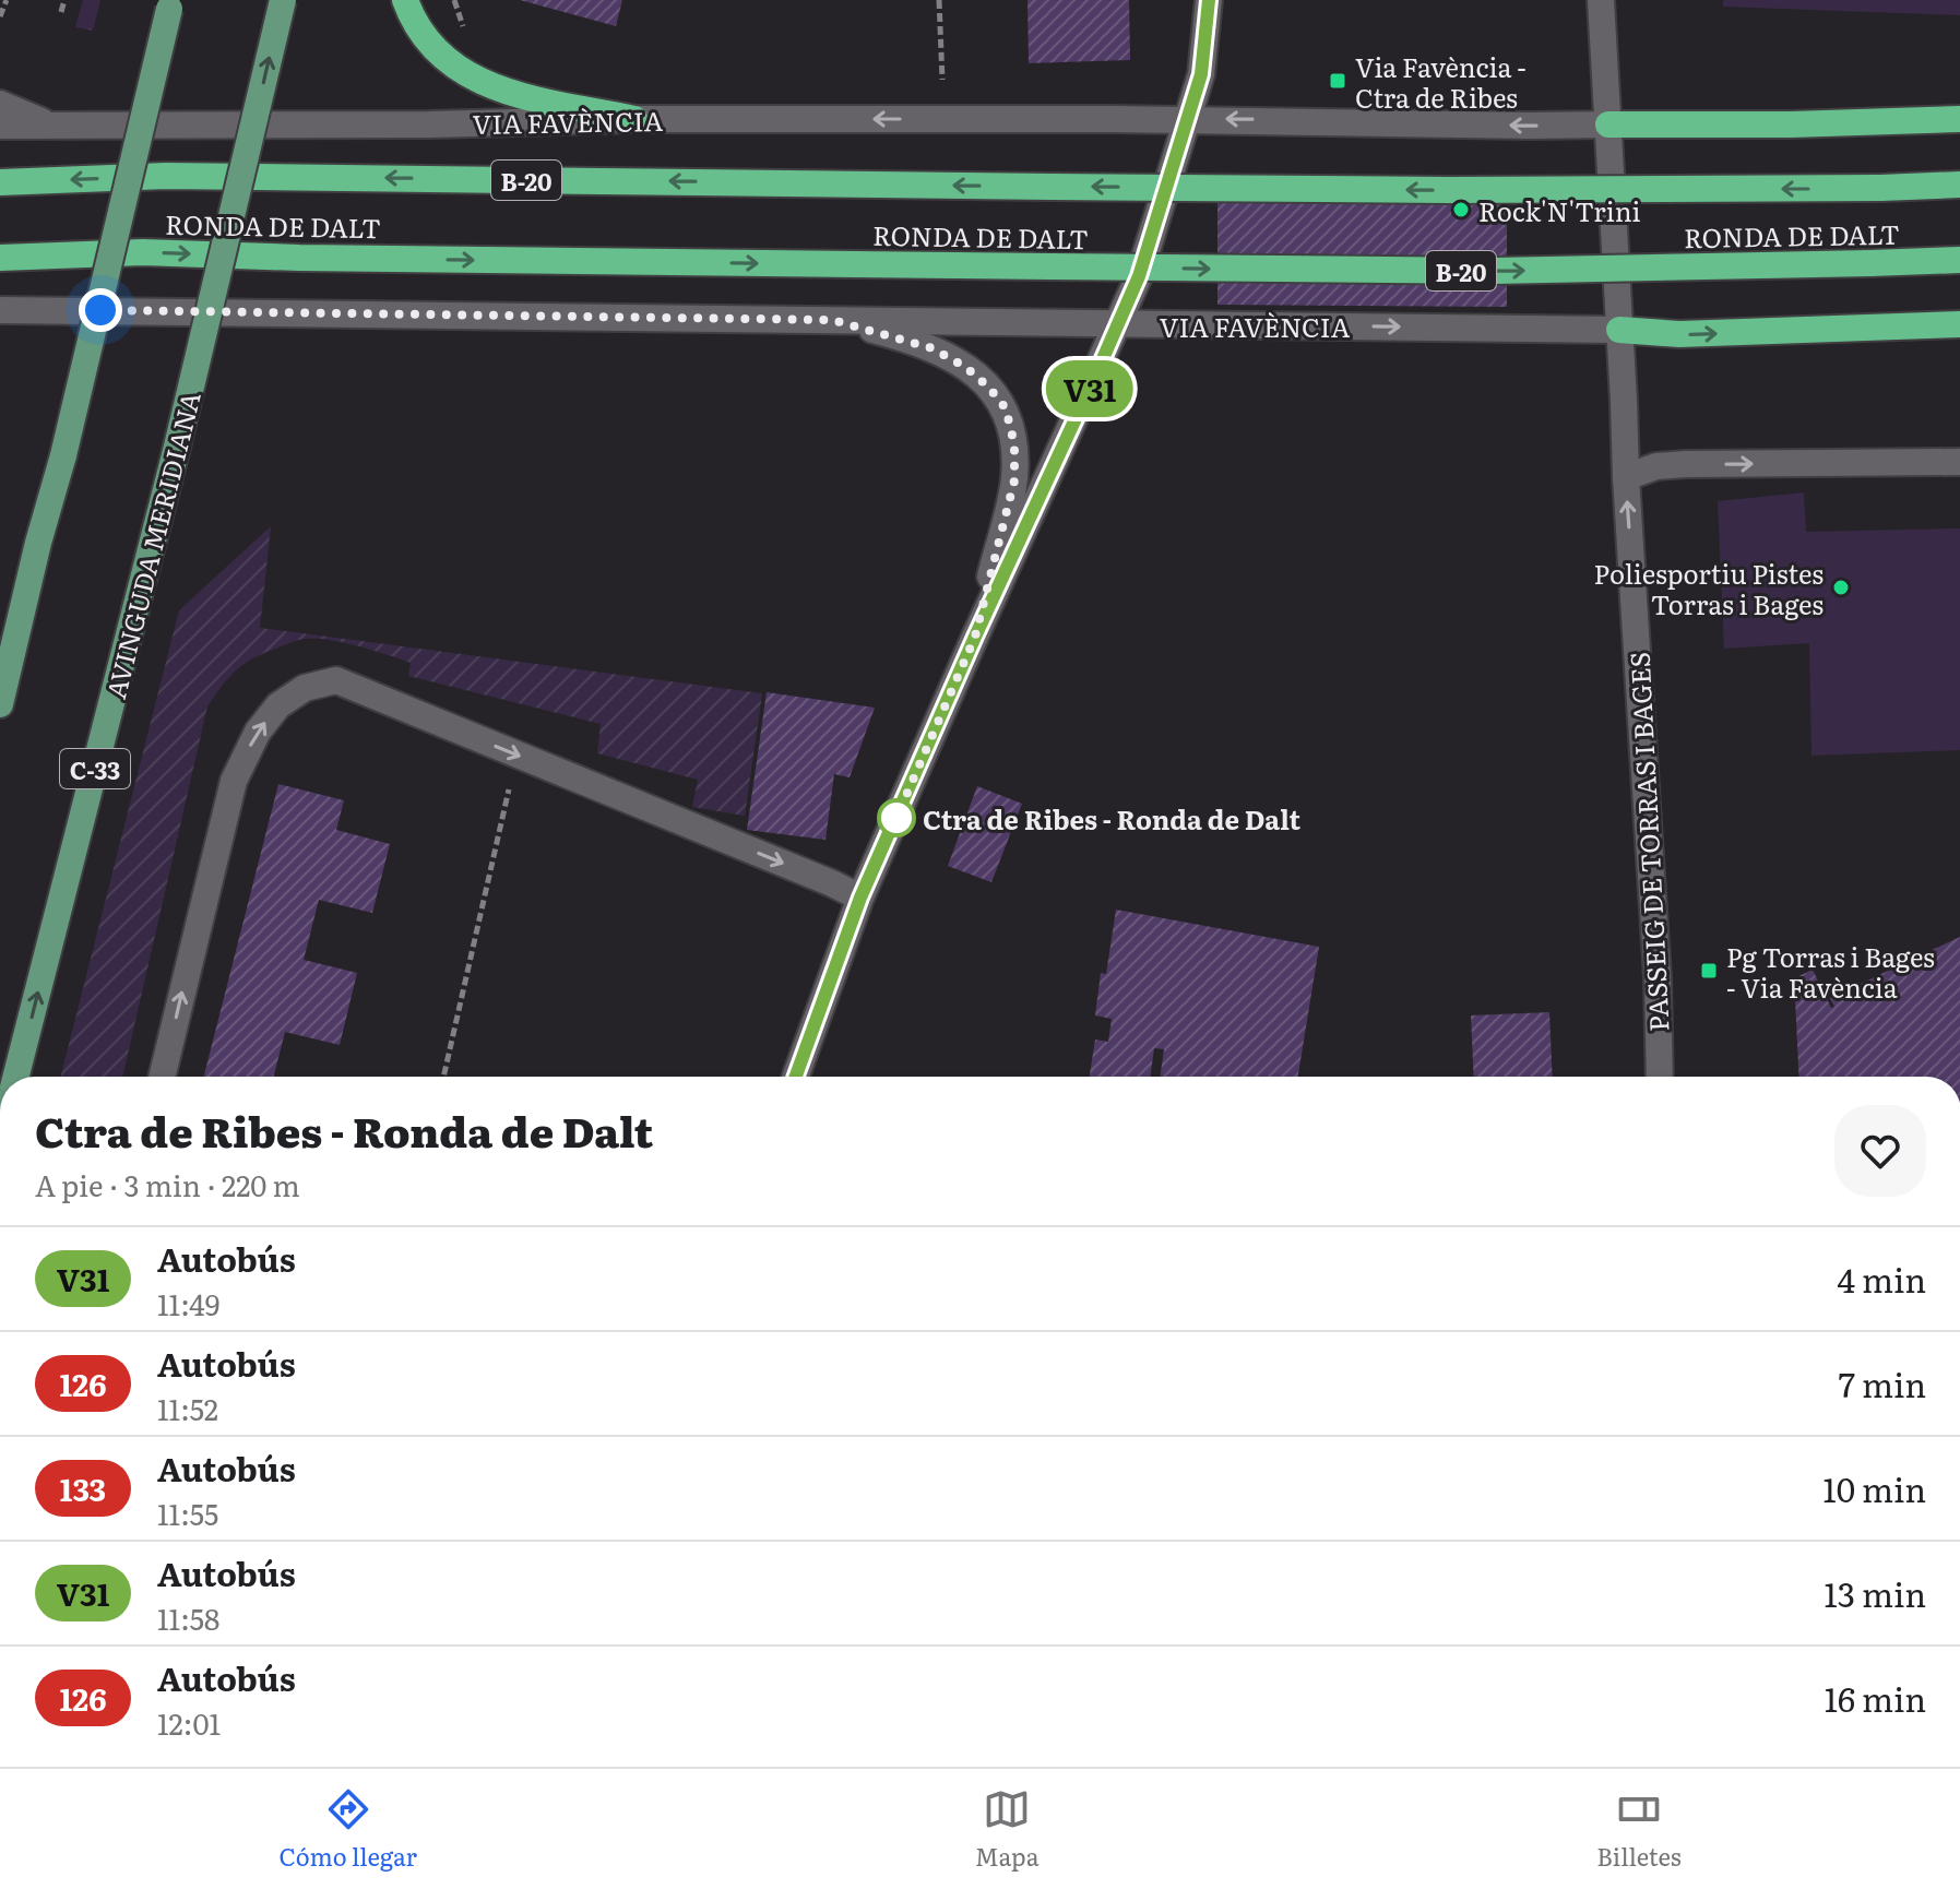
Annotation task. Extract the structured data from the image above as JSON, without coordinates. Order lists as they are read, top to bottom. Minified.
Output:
{"streets":{"highway":["B-20","RONDA DE DALT"],"main road":["AVINGUDA MERIDIANA","C-33"],"street":["VIA FAVÈNCIA","PASSEIG DE TORRAS I BAGES"]},"crossings":[["VIA FAVÈNCIA","PASSEIG DE TORRAS I BAGES"]],"one_way":["PASSEIG DE TORRAS I BAGES"],"places":{"transit":["Via Favència - Ctra de Ribes","Pg Torras i Bages - Via Favència"],"other":["Rock'N'Trini","Poliesportiu Pistes Torras i Bages","Ctra de Ribes - Ronda de Dalt"]},"lines":["bus line V31"],"page":{"on_map":"V31","heading":["Ctra de Ribes - Ronda de Dalt","A pie · 3 min · 220 m"],"list":[{"mark":"V31","name":"Autobús","note":"11:49","value":"4 min"},{"mark":"126","name":"Autobús","note":"11:52","value":"7 min"},{"mark":"133","name":"Autobús","note":"11:55","value":"10 min"},{"mark":"V31","name":"Autobús","note":"11:58","value":"13 min"},{"mark":"126","name":"Autobús","note":"12:01","value":"16 min"}],"tabs":["Cómo llegar","Mapa","Billetes"]}}
